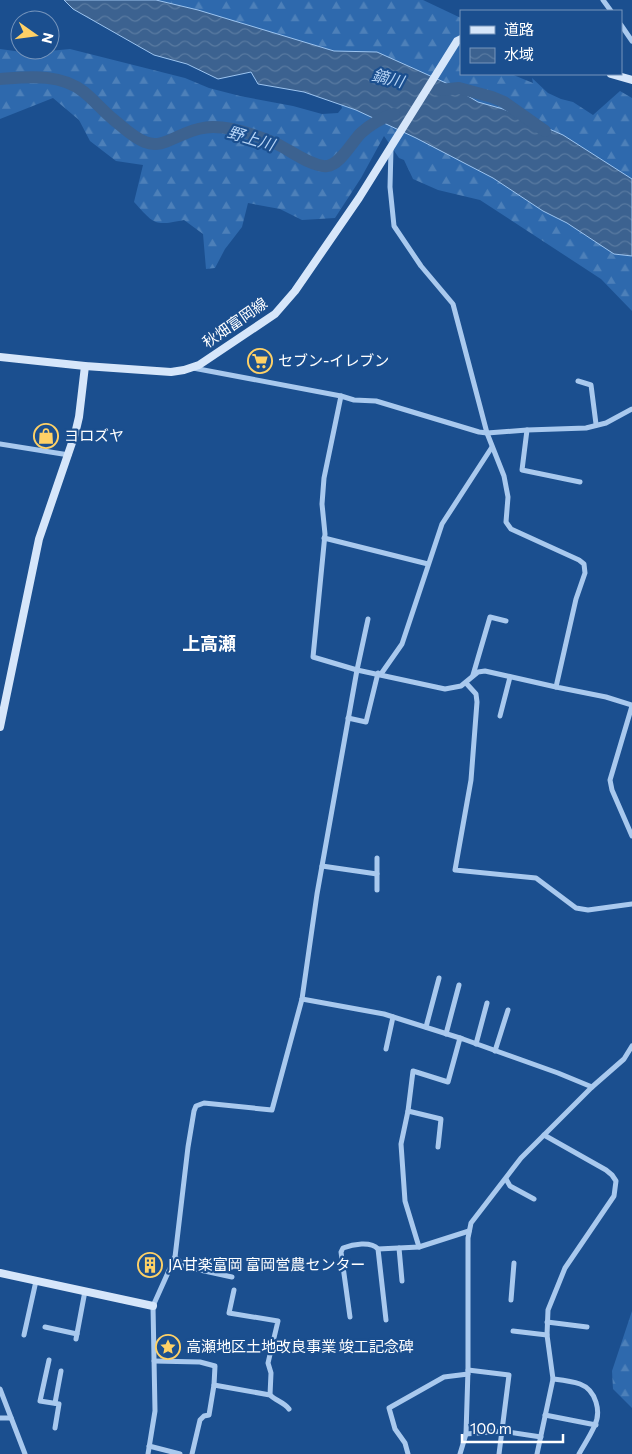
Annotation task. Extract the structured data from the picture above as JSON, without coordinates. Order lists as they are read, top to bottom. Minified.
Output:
{"streets":{"main road":["秋畑富岡線"]},"districts":["上高瀬"],"water":["鏑川","野上川"],"places":{"supermarket":["セブン-イレブン"],"shop":["ヨロズヤ"],"building":["JA甘楽富岡 富岡営農センター"],"place":["高瀬地区土地改良事業 竣工記念碑"]},"legend":["道路","水域"],"scale_bar":"100 m","north":"right"}
